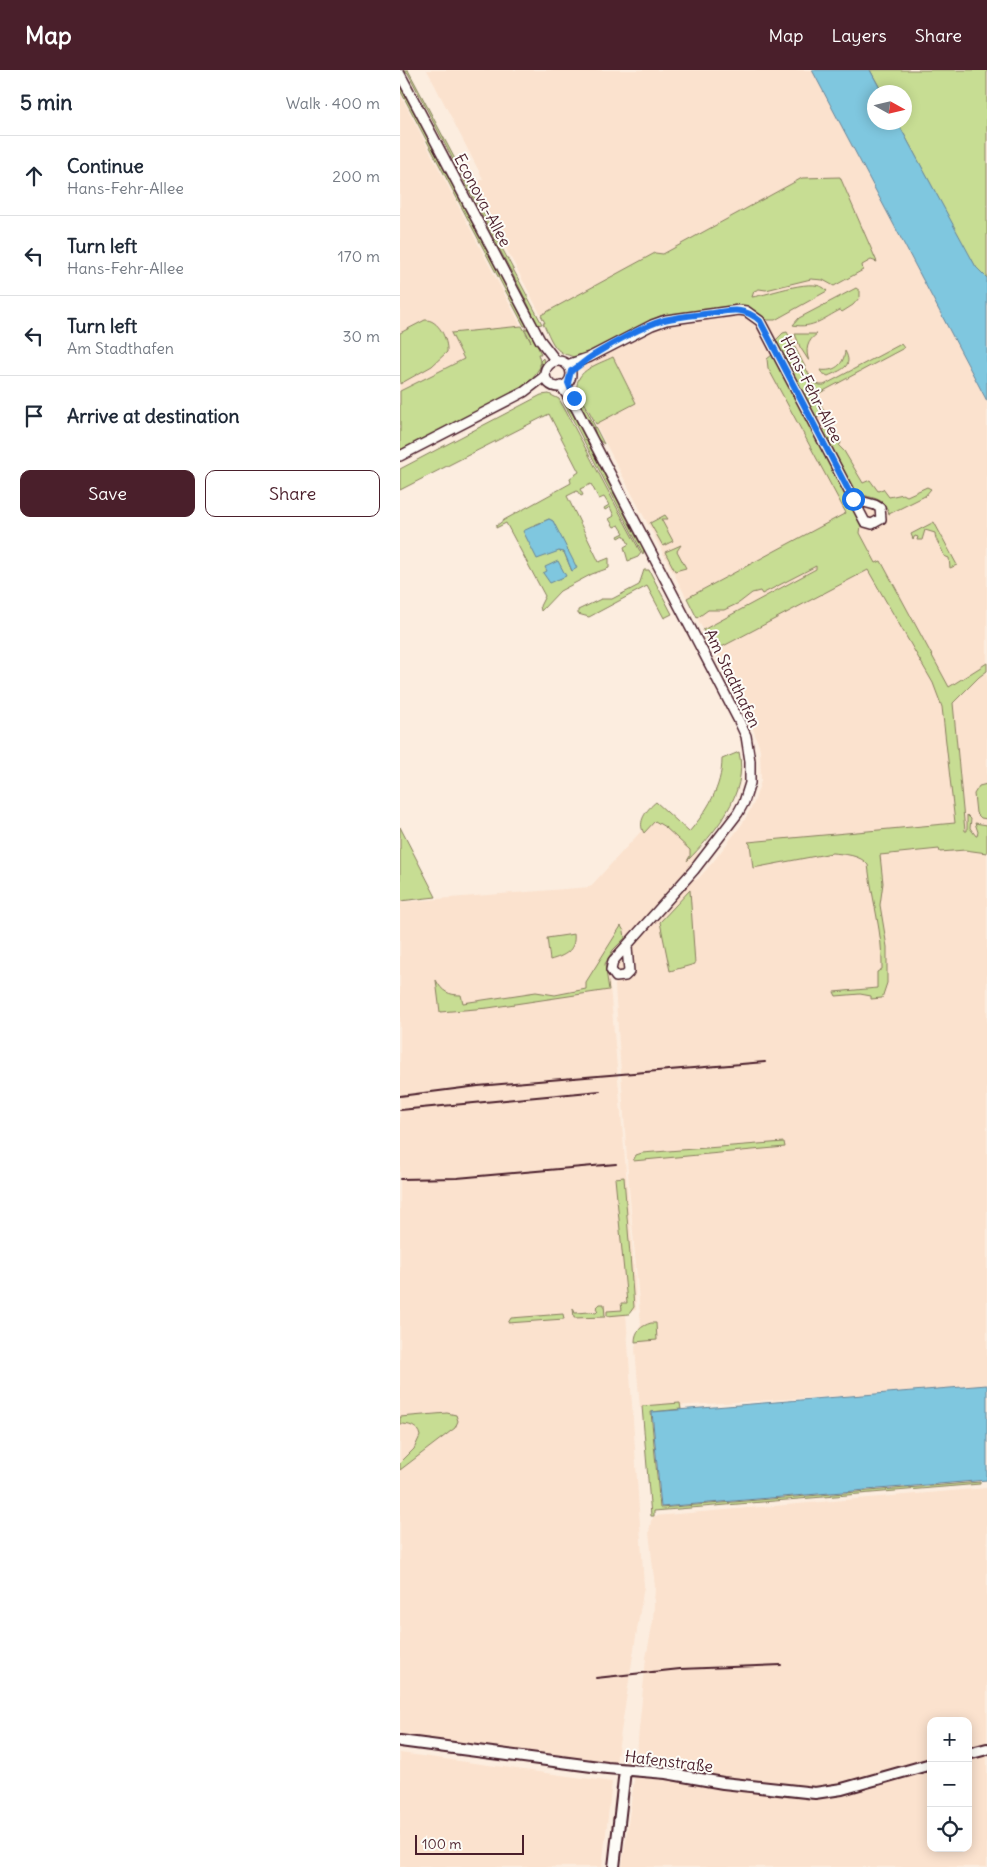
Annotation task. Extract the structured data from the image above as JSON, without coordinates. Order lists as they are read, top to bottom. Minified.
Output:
{"streets":{"street":["Econova-Allee","Hans-Fehr-Allee","Am Stadthafen","Hafenstraße"]},"scale_bar":"100 m","north":"right","page":{"header":"Map","nav":["Map","Layers","Share"],"heading":["5 min","Walk · 400 m"],"list":[["Continue","Hans-Fehr-Allee","200 m"],["Turn left","Hans-Fehr-Allee","170 m"],["Turn left","Am Stadthafen","30 m"],"Arrive at destination"],"buttons":["Save","Share"],"map_buttons":["+","−"],"scale":"100 m"}}
